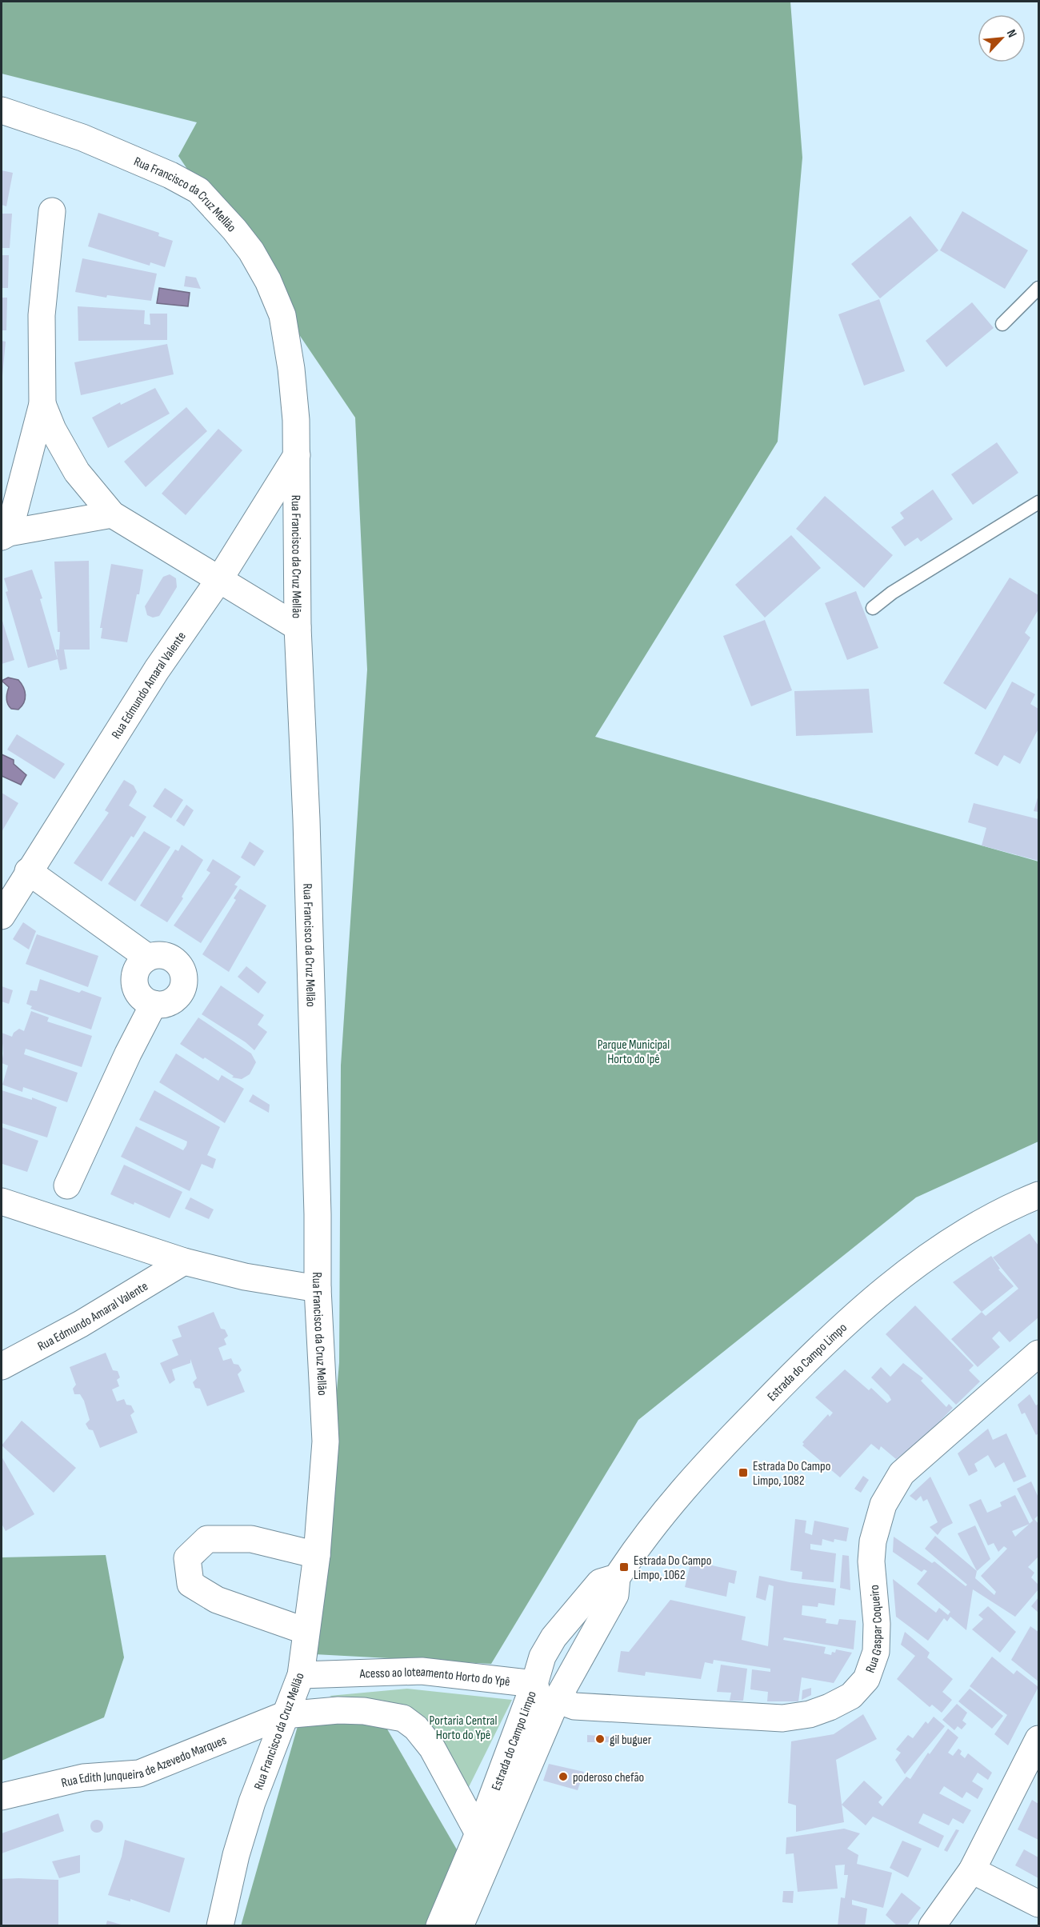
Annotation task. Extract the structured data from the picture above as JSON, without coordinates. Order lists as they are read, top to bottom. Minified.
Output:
{"streets":{"street":["Rua Francisco da Cruz Mellão","Rua Edmundo Amaral Valente","Estrada do Campo Limpo","Rua Gaspar Coqueiro","Acesso ao loteamento Horto do Ypê","Rua Edith Junqueira de Azevedo Marques"]},"crossings":[["Rua Francisco da Cruz Mellão","Rua Edmundo Amaral Valente"],["Rua Francisco da Cruz Mellão","Acesso ao loteamento Horto do Ypê"],["Rua Francisco da Cruz Mellão","Rua Edith Junqueira de Azevedo Marques"],["Estrada do Campo Limpo","Rua Gaspar Coqueiro"],["Estrada do Campo Limpo","Acesso ao loteamento Horto do Ypê"],["Estrada do Campo Limpo","Rua Edith Junqueira de Azevedo Marques"]],"parks":["Parque Municipal Horto do Ipê","Portaria Central Horto do Ypê"],"places":{"transit":["Estrada Do Campo Limpo, 1082","Estrada Do Campo Limpo, 1062"],"other":["gil buguer","poderoso chefão"]},"north":"top right"}
